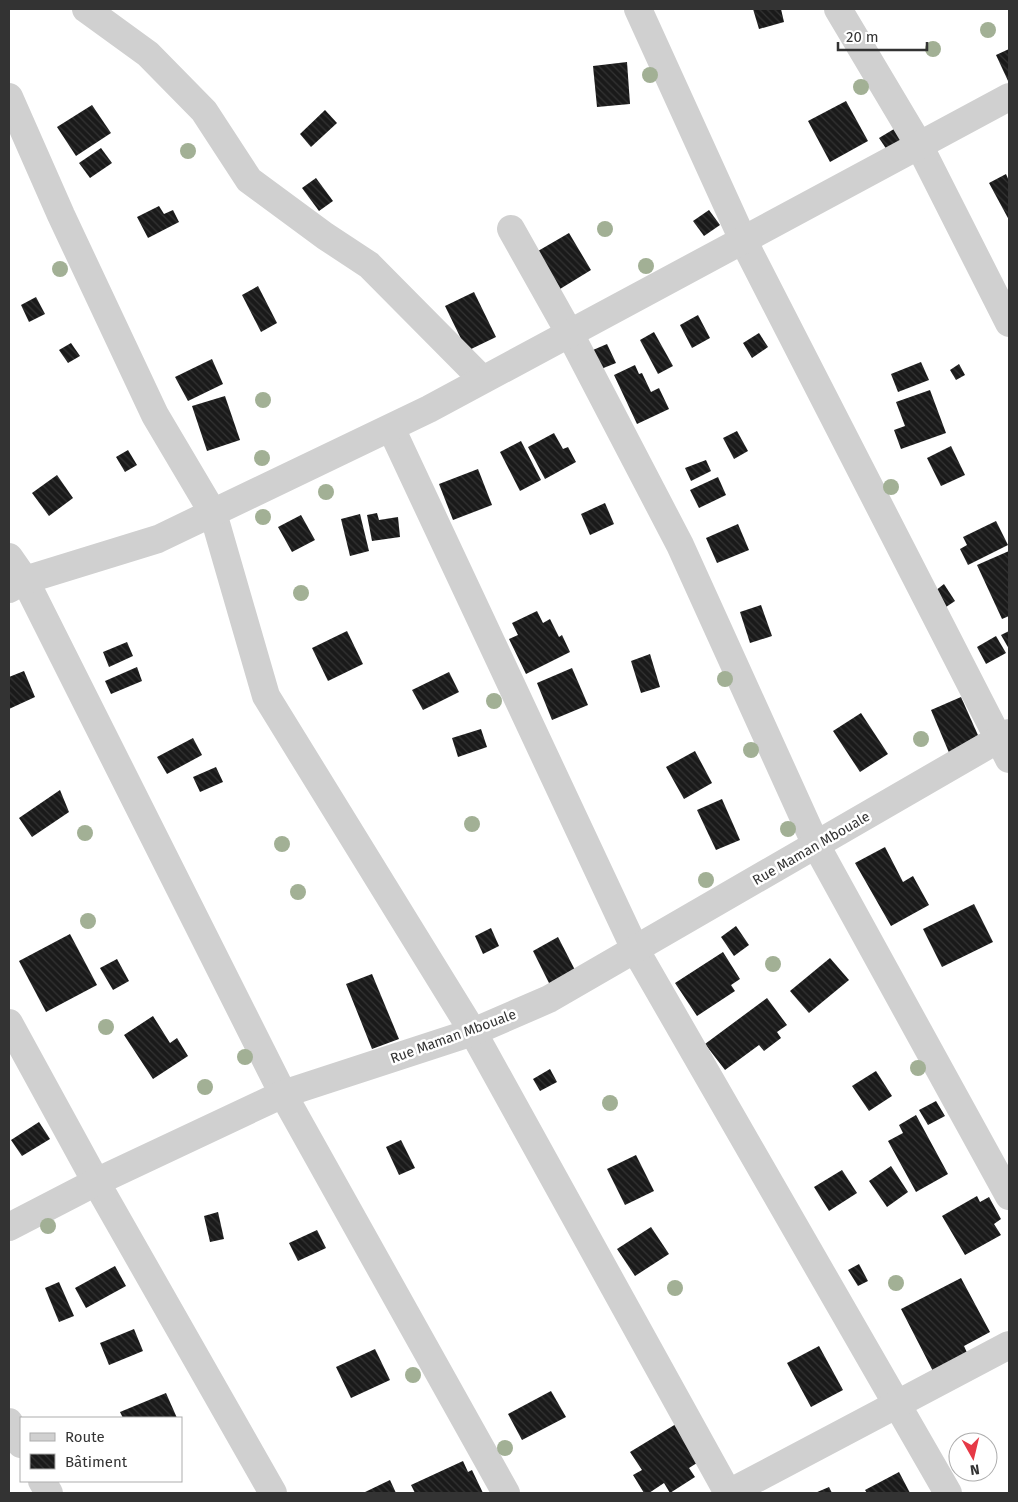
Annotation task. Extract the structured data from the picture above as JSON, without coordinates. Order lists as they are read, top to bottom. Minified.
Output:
{"streets":{"street":["Rue Maman Mbouale"]},"legend":["Route","Bâtiment"],"scale_bar":"20 m","north":"bottom"}
